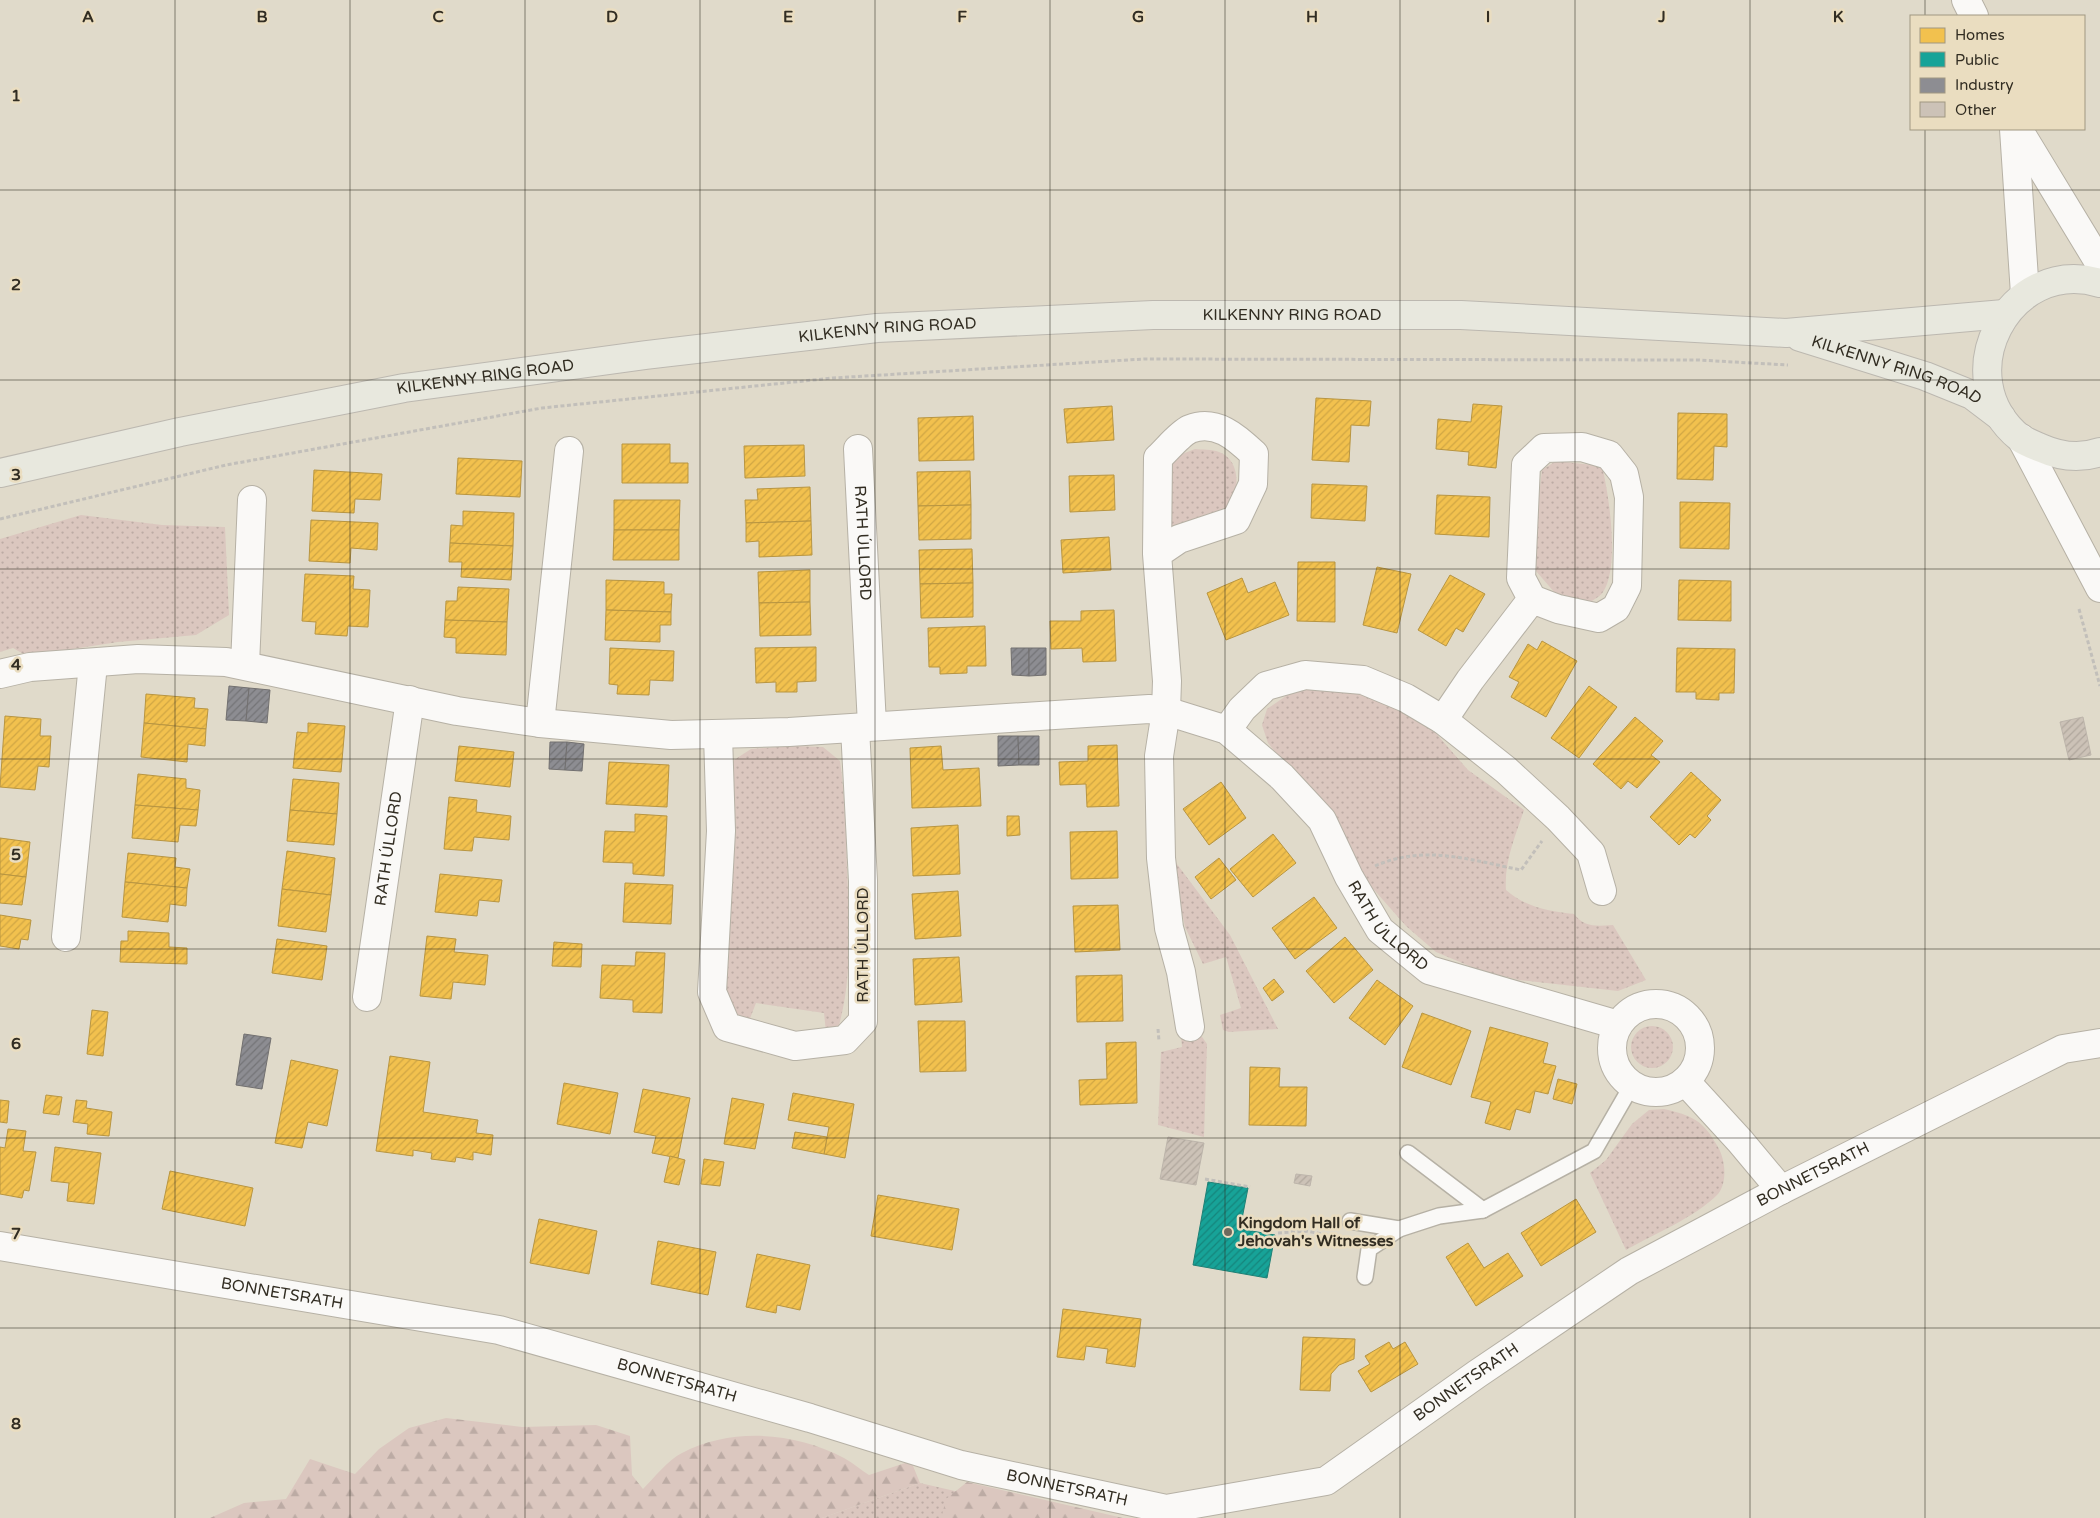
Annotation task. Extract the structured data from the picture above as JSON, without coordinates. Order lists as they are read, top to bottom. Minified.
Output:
{"streets":{"main road":["KILKENNY RING ROAD"],"street":["RATH ÚLLORD","BONNETSRATH"]},"places":["Kingdom Hall of Jehovah's Witnesses"],"legend":["Homes","Public","Industry","Other"],"grid":{"columns":["A","B","C","D","E","F","G","H","I","J","K"],"rows":["1","2","3","4","5","6","7","8"]}}
